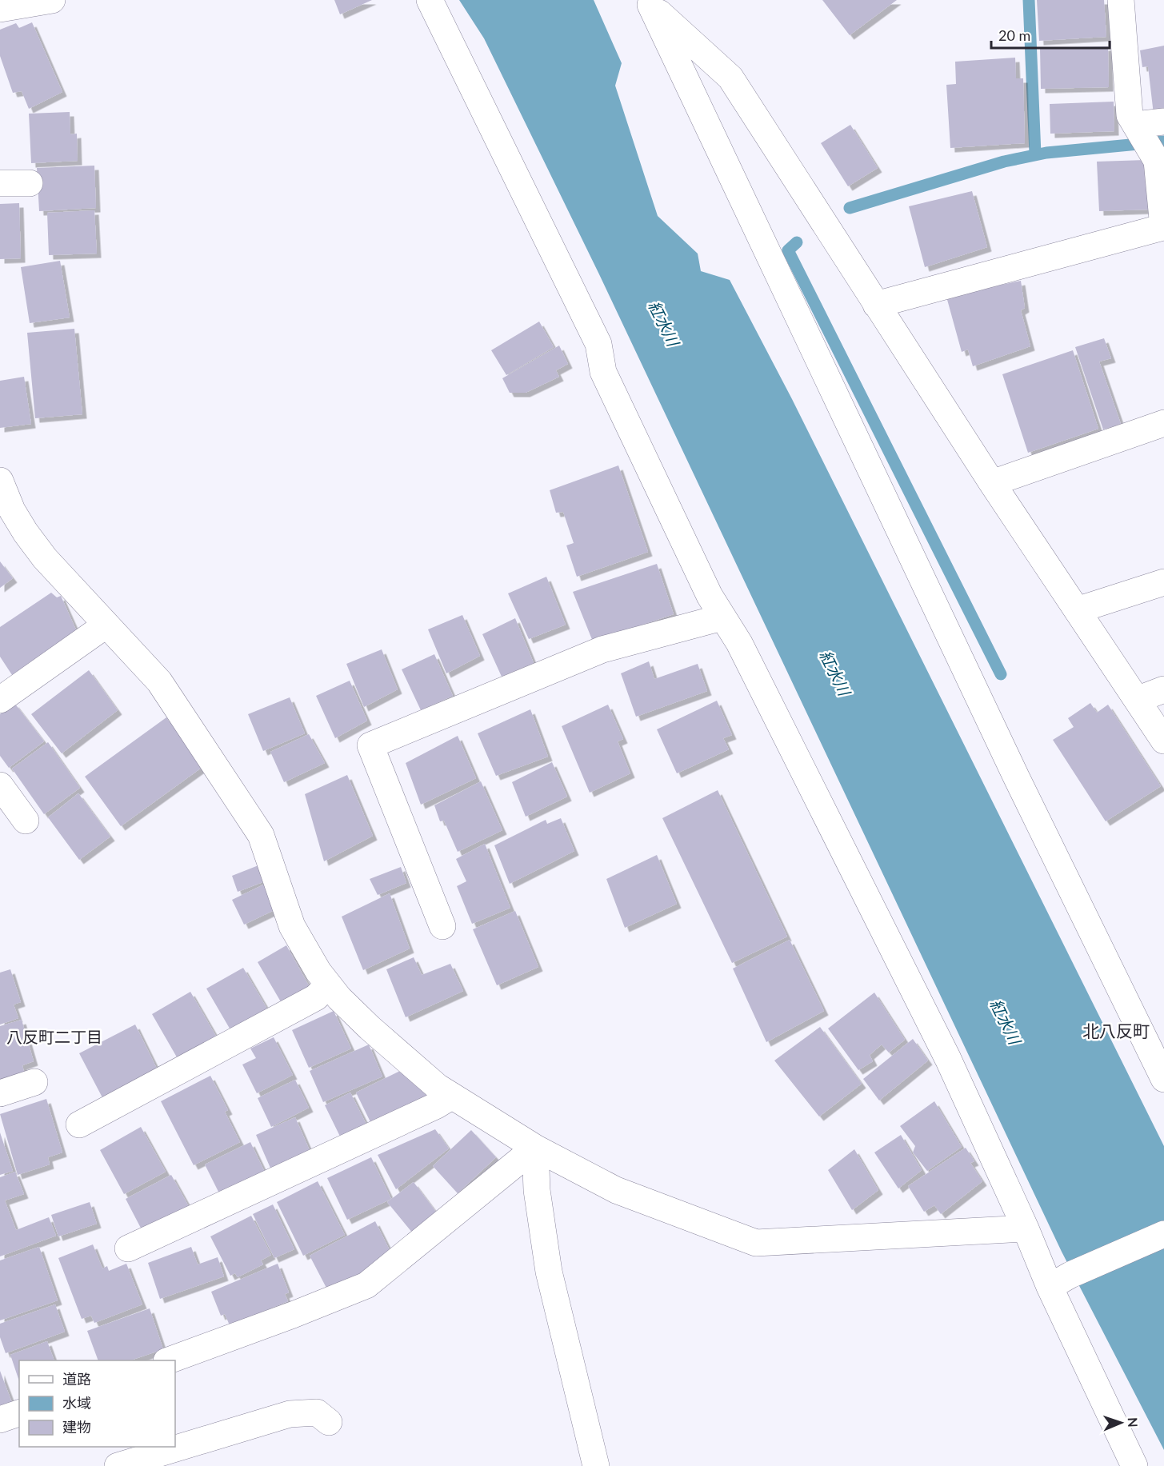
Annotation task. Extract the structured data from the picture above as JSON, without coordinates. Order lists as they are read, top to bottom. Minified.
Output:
{"districts":["北八反町","八反町二丁目"],"water":["紅水川"],"legend":["道路","水域","建物"],"scale_bar":"20 m","north":"right"}
